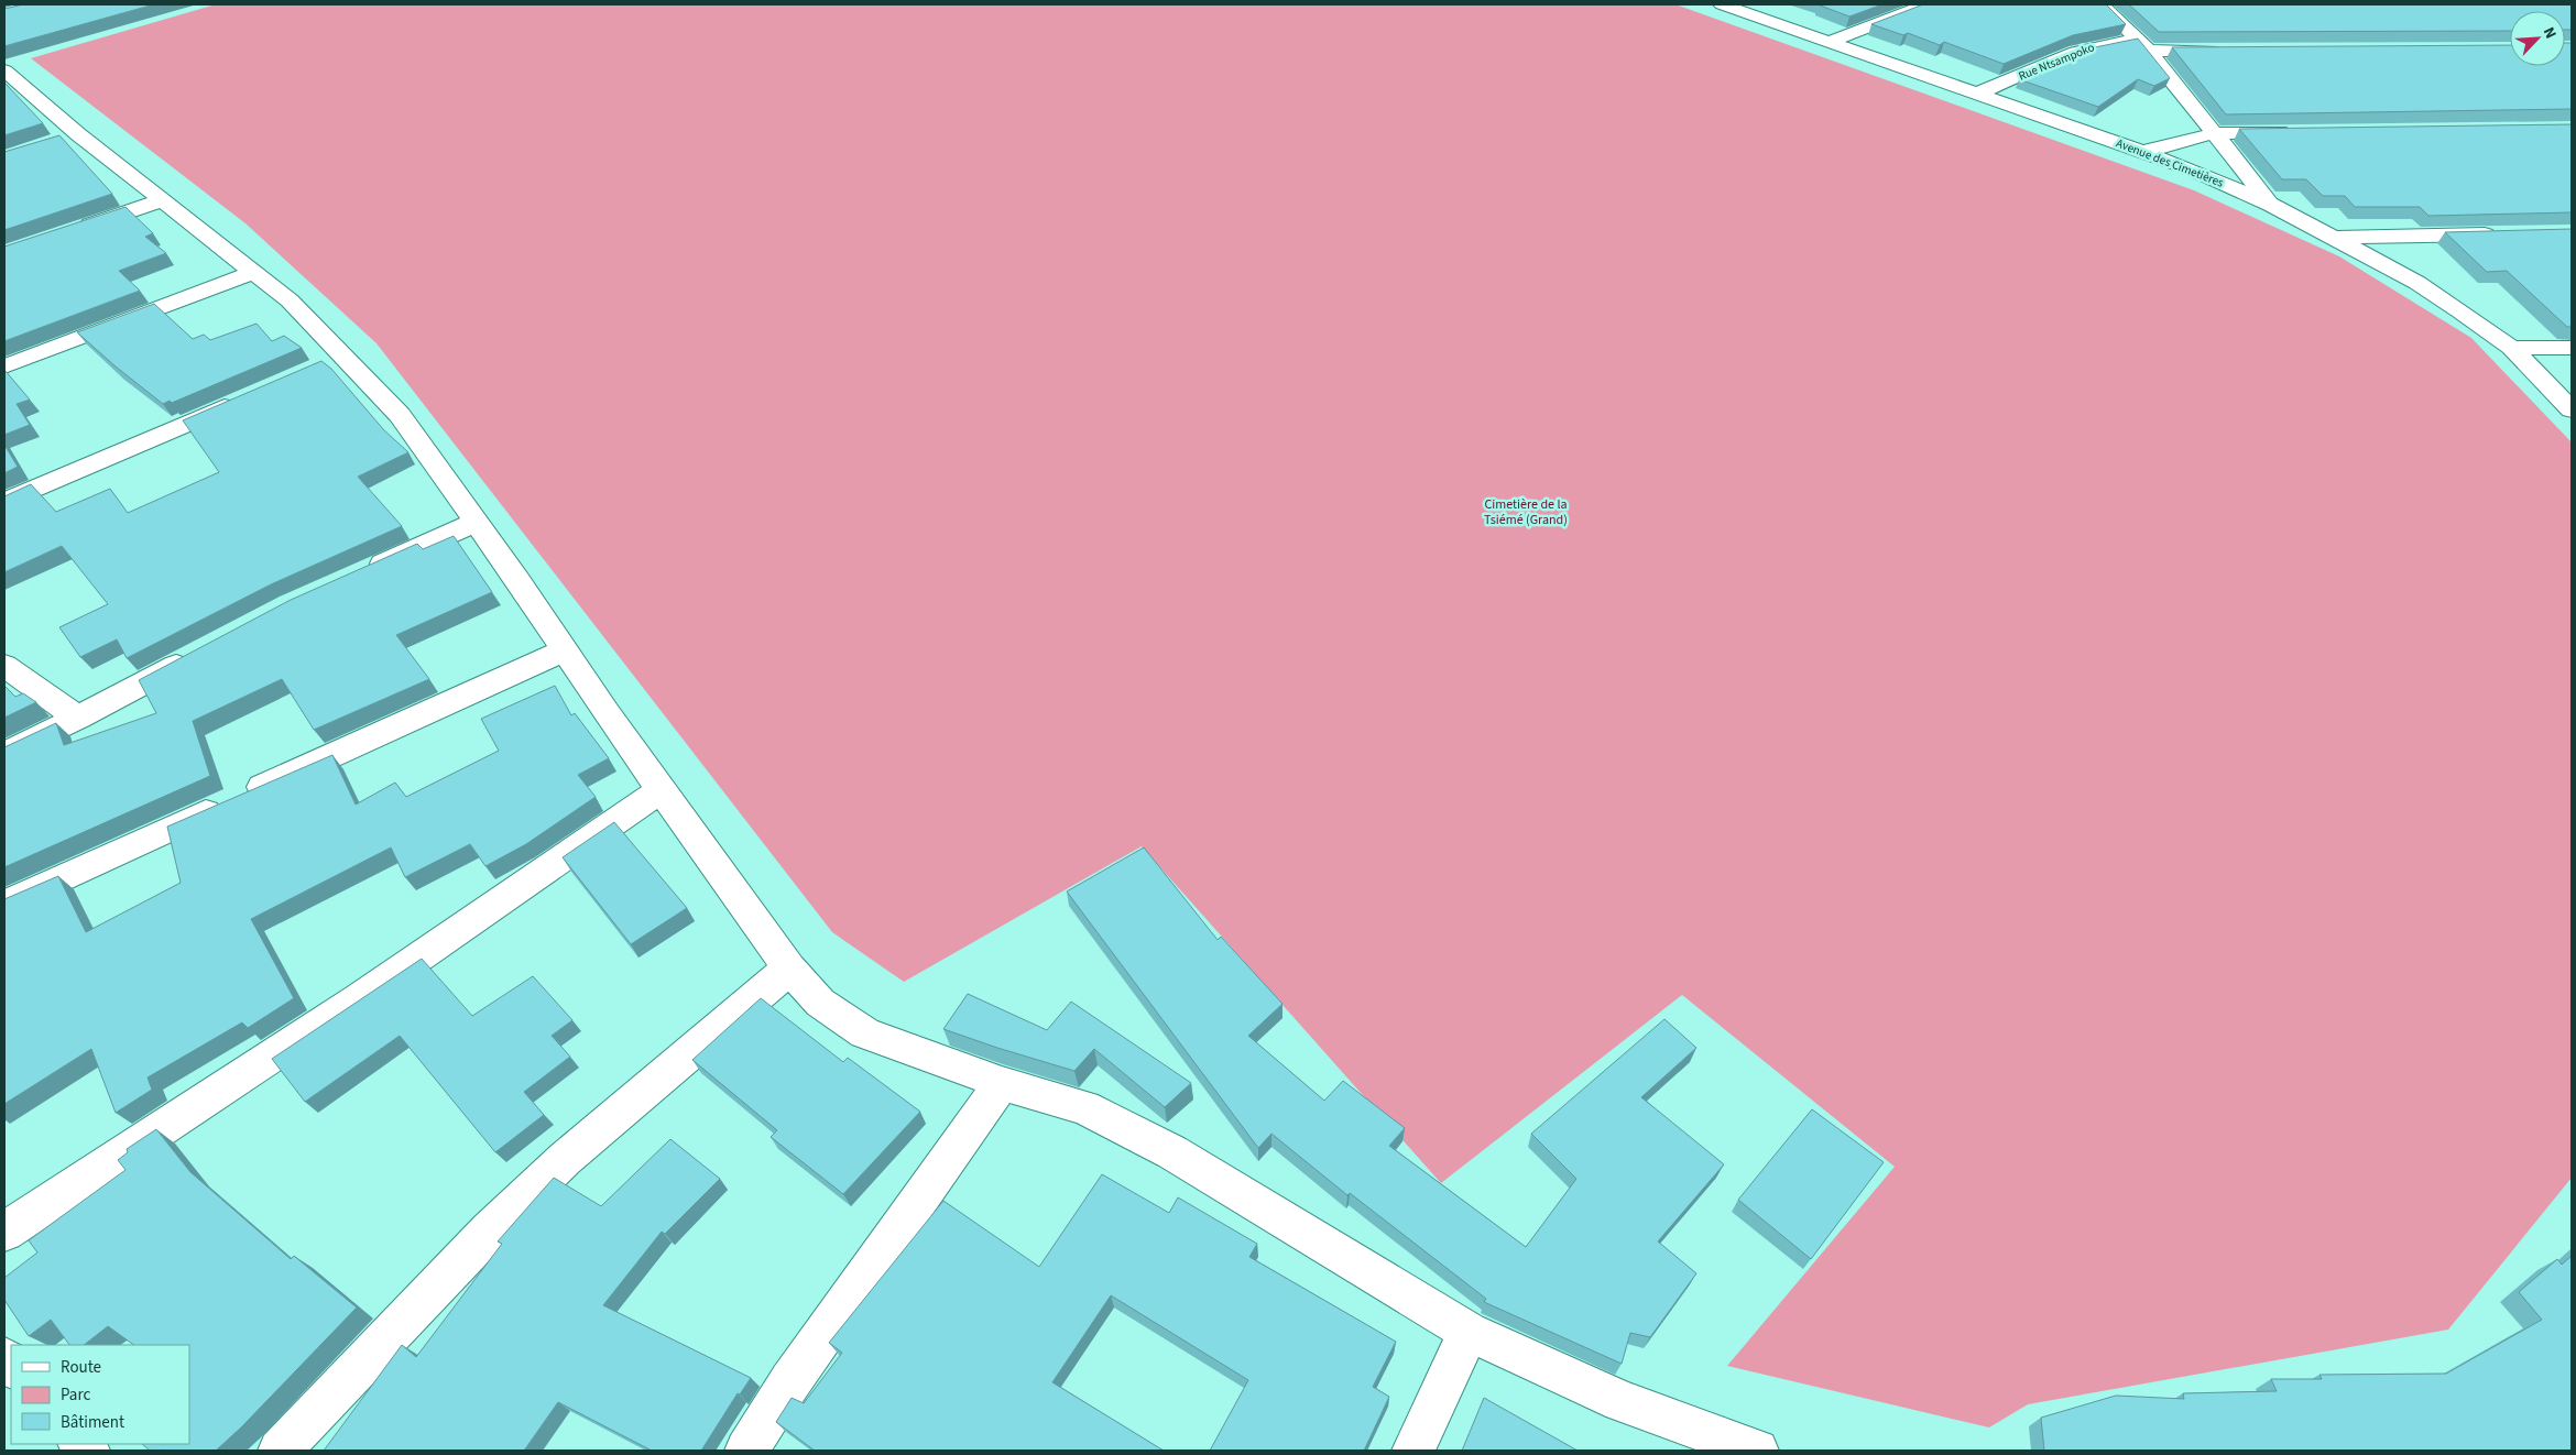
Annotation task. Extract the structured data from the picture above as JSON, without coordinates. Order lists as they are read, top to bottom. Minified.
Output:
{"streets":{"street":["Rue Ntsampoko","Avenue des Cimetières"]},"crossings":[["Rue Ntsampoko","Avenue des Cimetières"]],"parks":["Cimetière de la Tsiémé (Grand)"],"legend":["Route","Parc","Bâtiment"],"north":"top right"}
